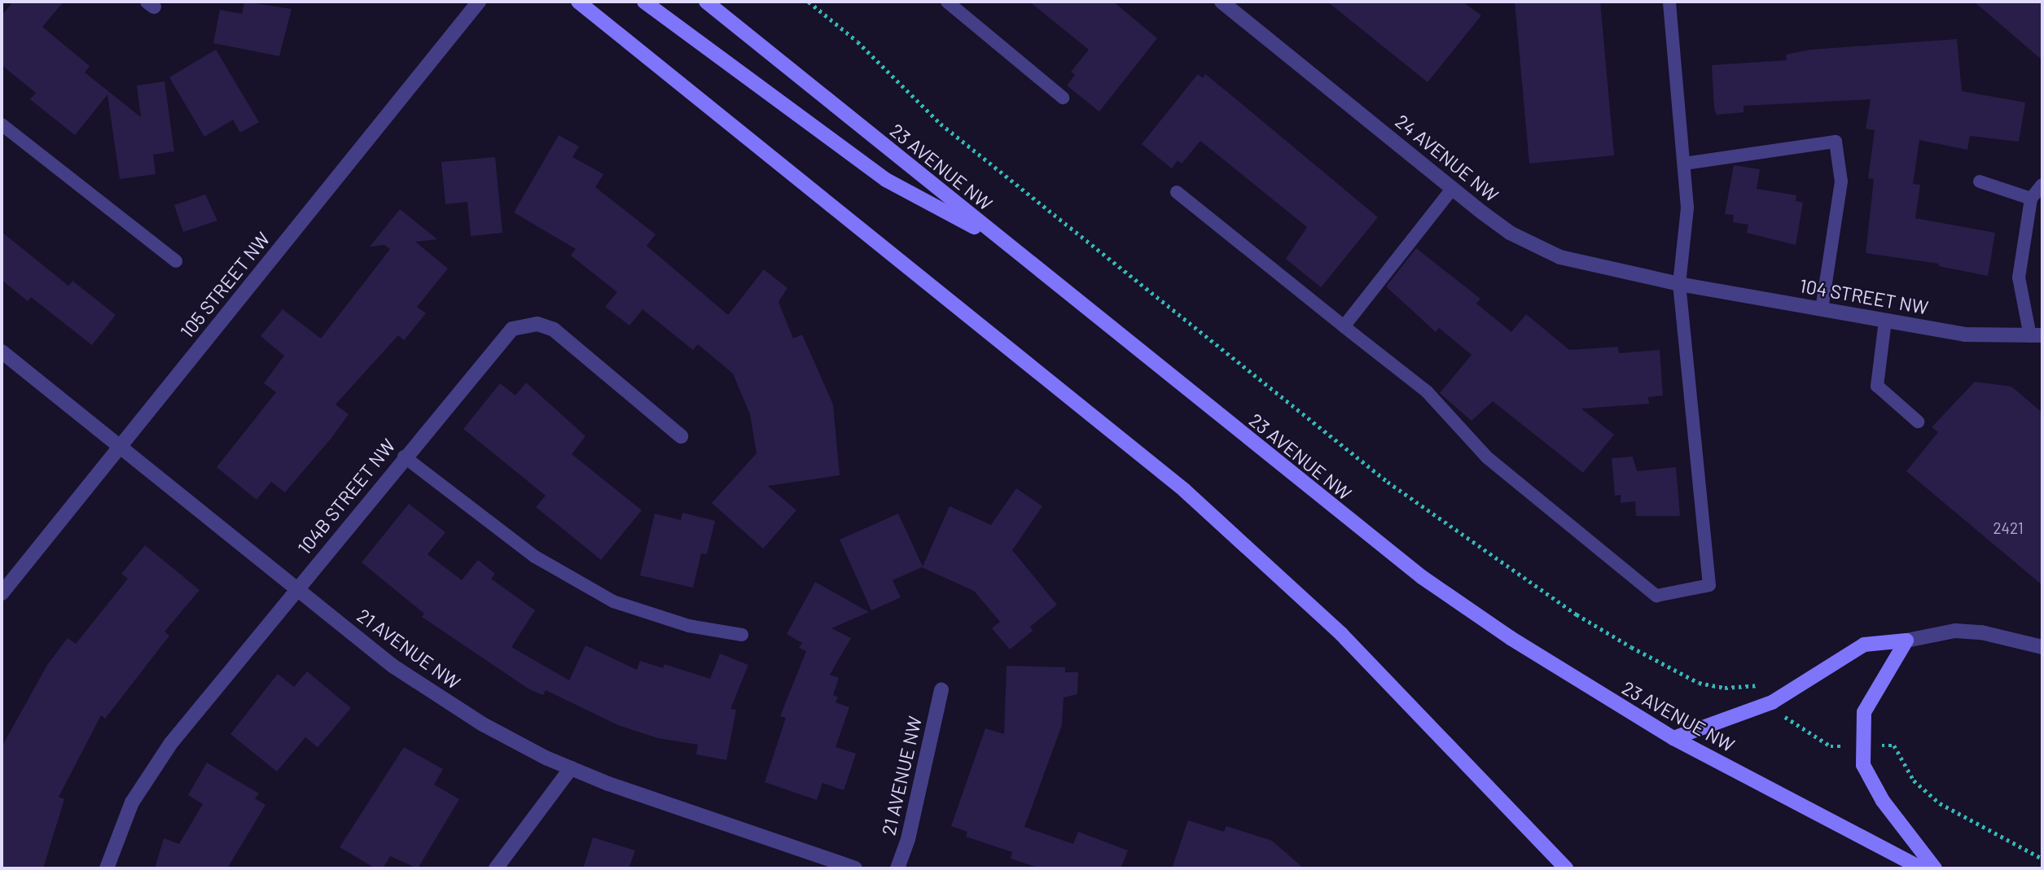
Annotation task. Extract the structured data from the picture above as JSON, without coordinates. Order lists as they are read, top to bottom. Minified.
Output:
{"streets":{"main road":["23 AVENUE NW"],"street":["24 AVENUE NW","105 STREET NW","104 STREET NW","104B STREET NW","21 AVENUE NW"]},"crossings":[["24 AVENUE NW","104 STREET NW"],["105 STREET NW","21 AVENUE NW"],["104B STREET NW","21 AVENUE NW"]],"house_numbers":["2421"]}
